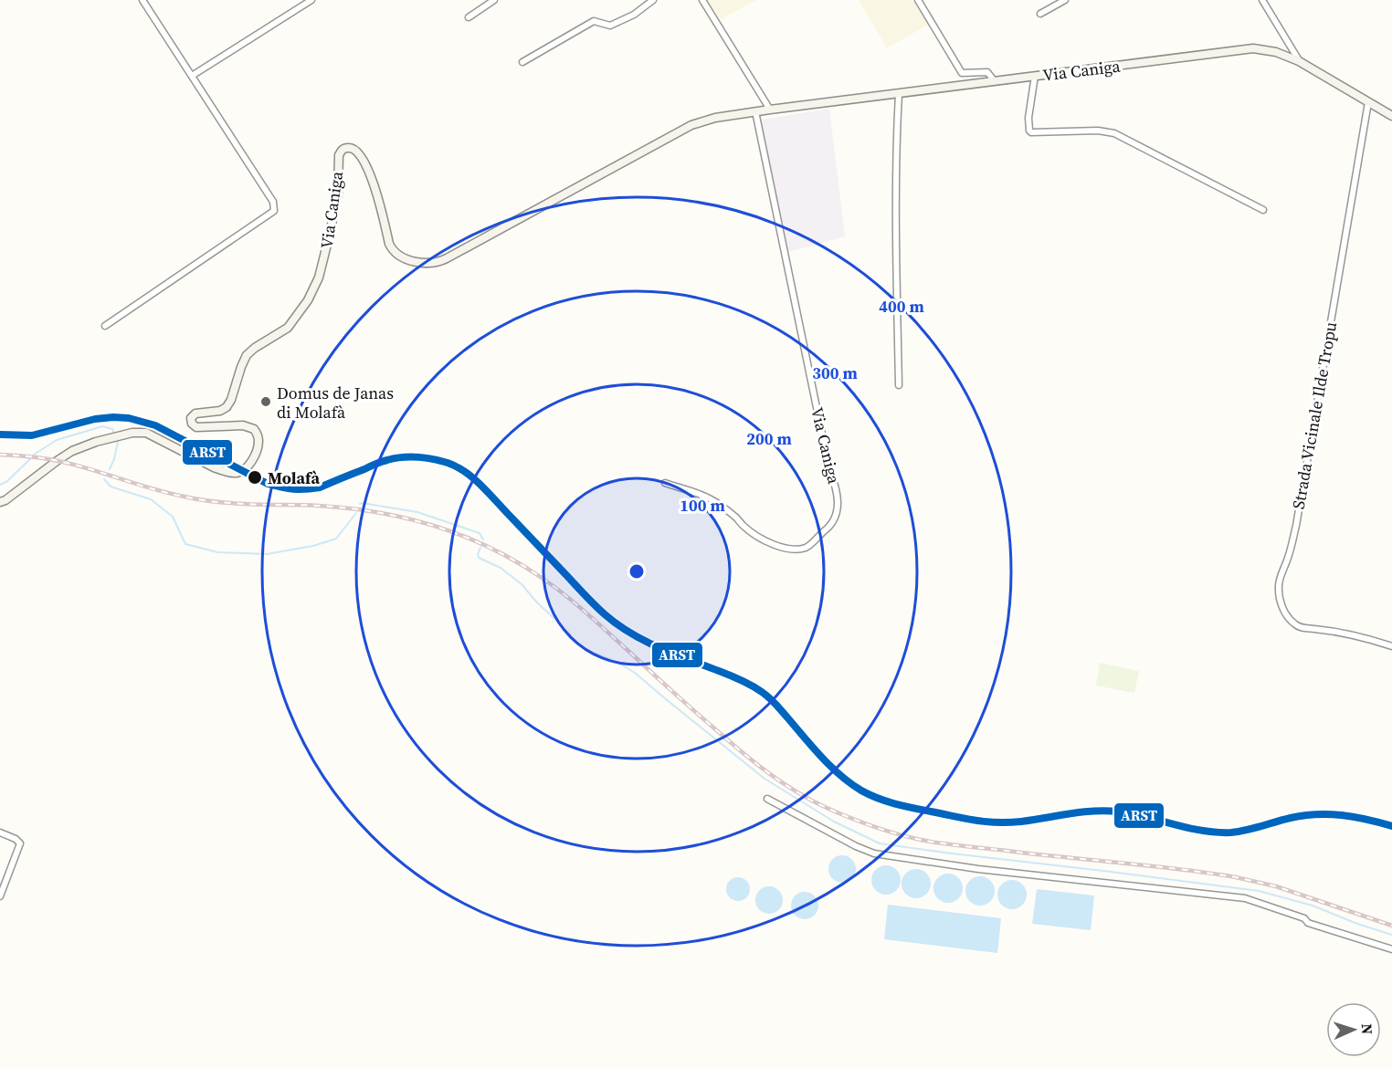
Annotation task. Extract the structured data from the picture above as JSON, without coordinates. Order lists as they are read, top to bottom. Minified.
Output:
{"streets":{"street":["Via Caniga","Strada Vicinale Ilde Tropu"]},"crossings":[["Via Caniga","Strada Vicinale Ilde Tropu"]],"places":["Domus de Janas di Molafà","Molafà"],"lines":["transit line ARST"],"north":"right","rings":["400 m","300 m","200 m","100 m"]}
